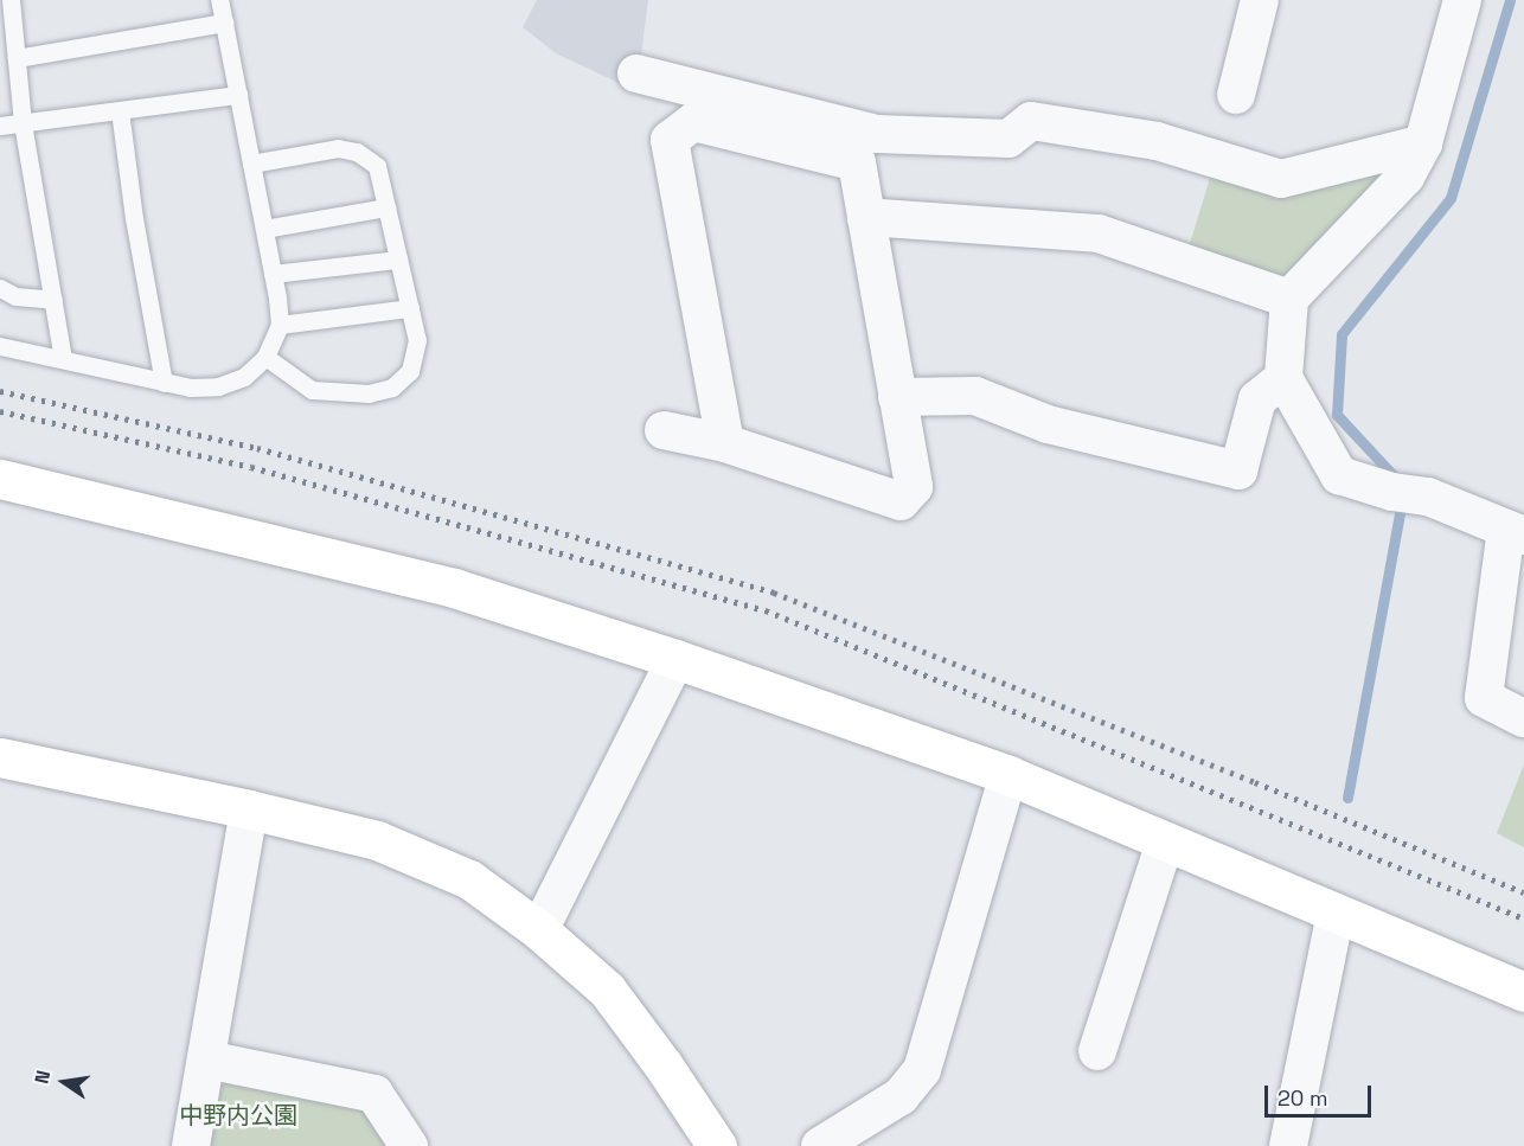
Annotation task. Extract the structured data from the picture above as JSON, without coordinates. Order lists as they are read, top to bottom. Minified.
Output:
{"parks":["中野内公園"],"scale_bar":"20 m","north":"left"}
